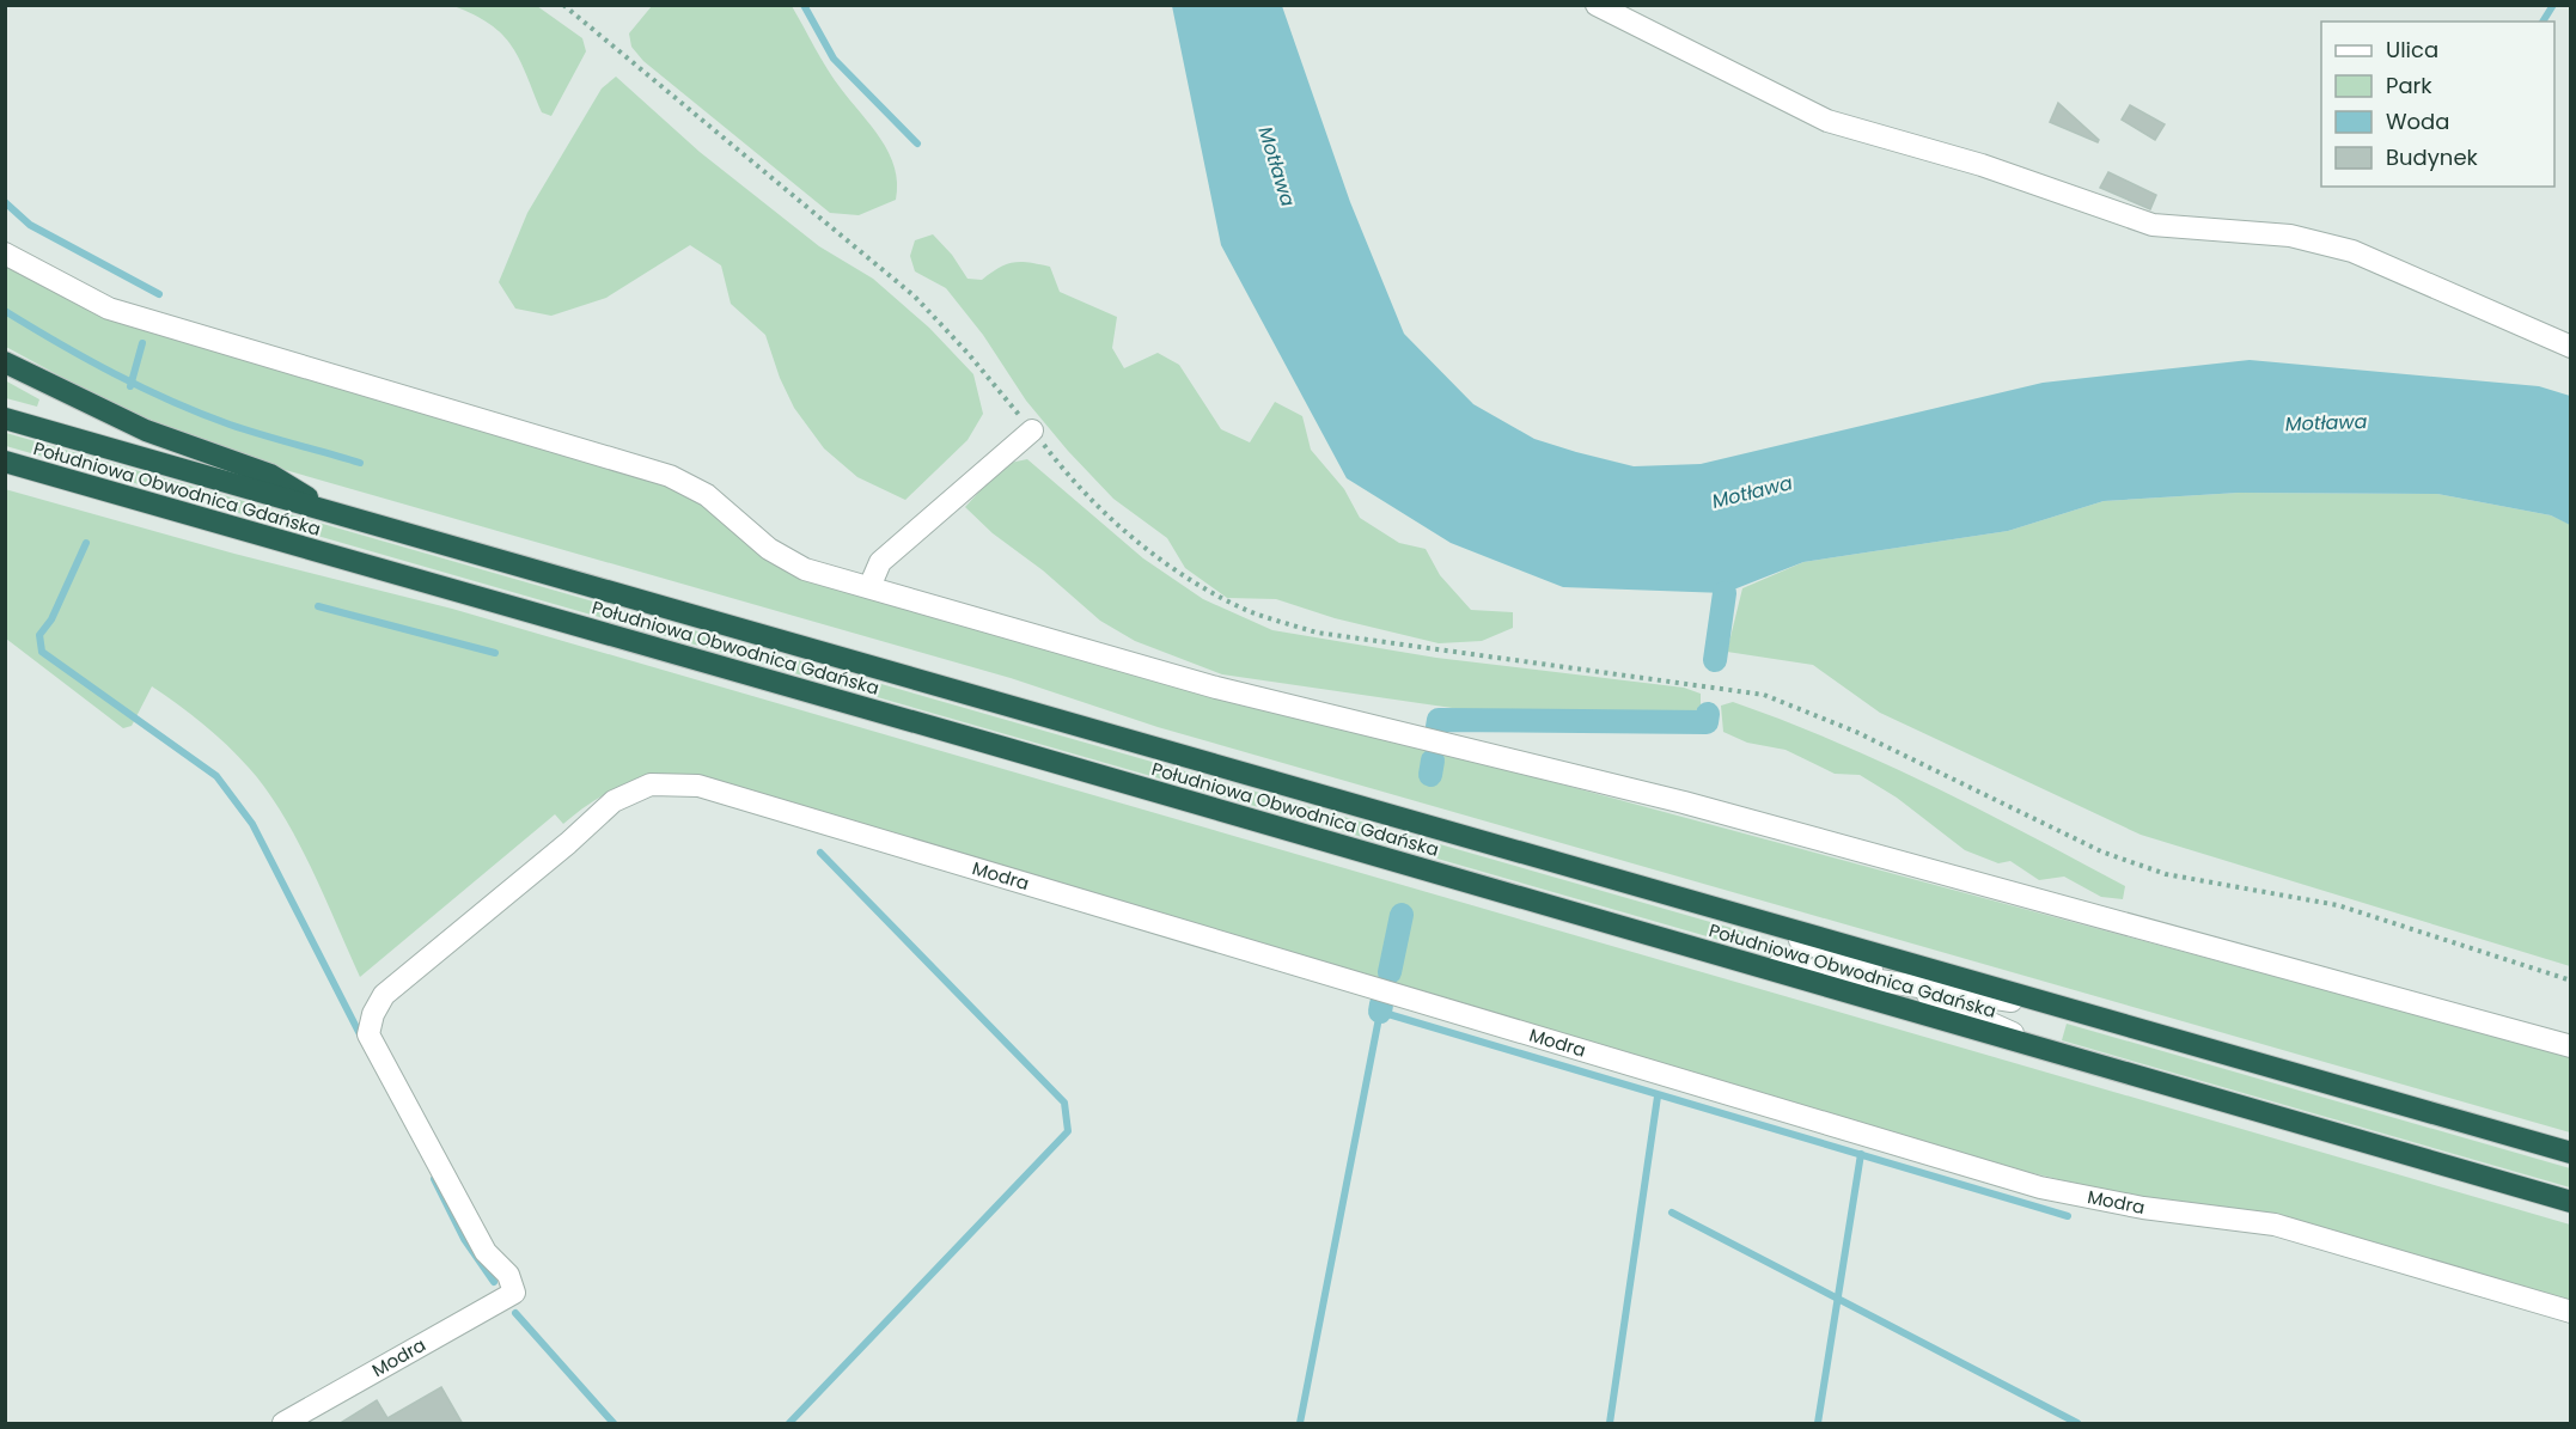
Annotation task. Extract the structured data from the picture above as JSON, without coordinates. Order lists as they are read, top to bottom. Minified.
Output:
{"streets":{"highway":["Południowa Obwodnica Gdańska"],"street":["Modra"]},"water":["Motława"],"legend":["Ulica","Park","Woda","Budynek"]}
